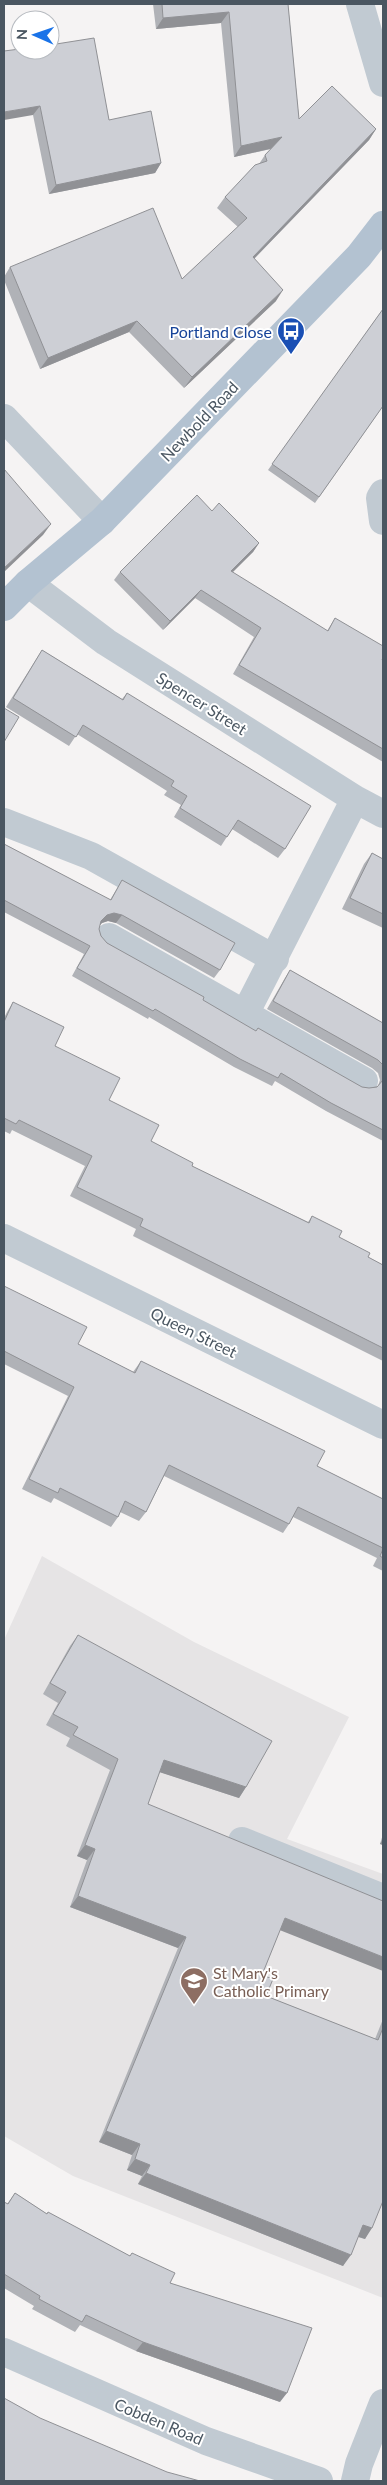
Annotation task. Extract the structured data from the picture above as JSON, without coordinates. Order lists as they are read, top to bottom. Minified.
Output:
{"streets":{"main road":["Newbold Road"],"street":["Spencer Street","Queen Street","Cobden Road"]},"crossings":[["Newbold Road","Spencer Street"]],"places":{"bus stop":["Portland Close"],"school or university":["St Mary's Catholic Primary"]},"north":"left"}
